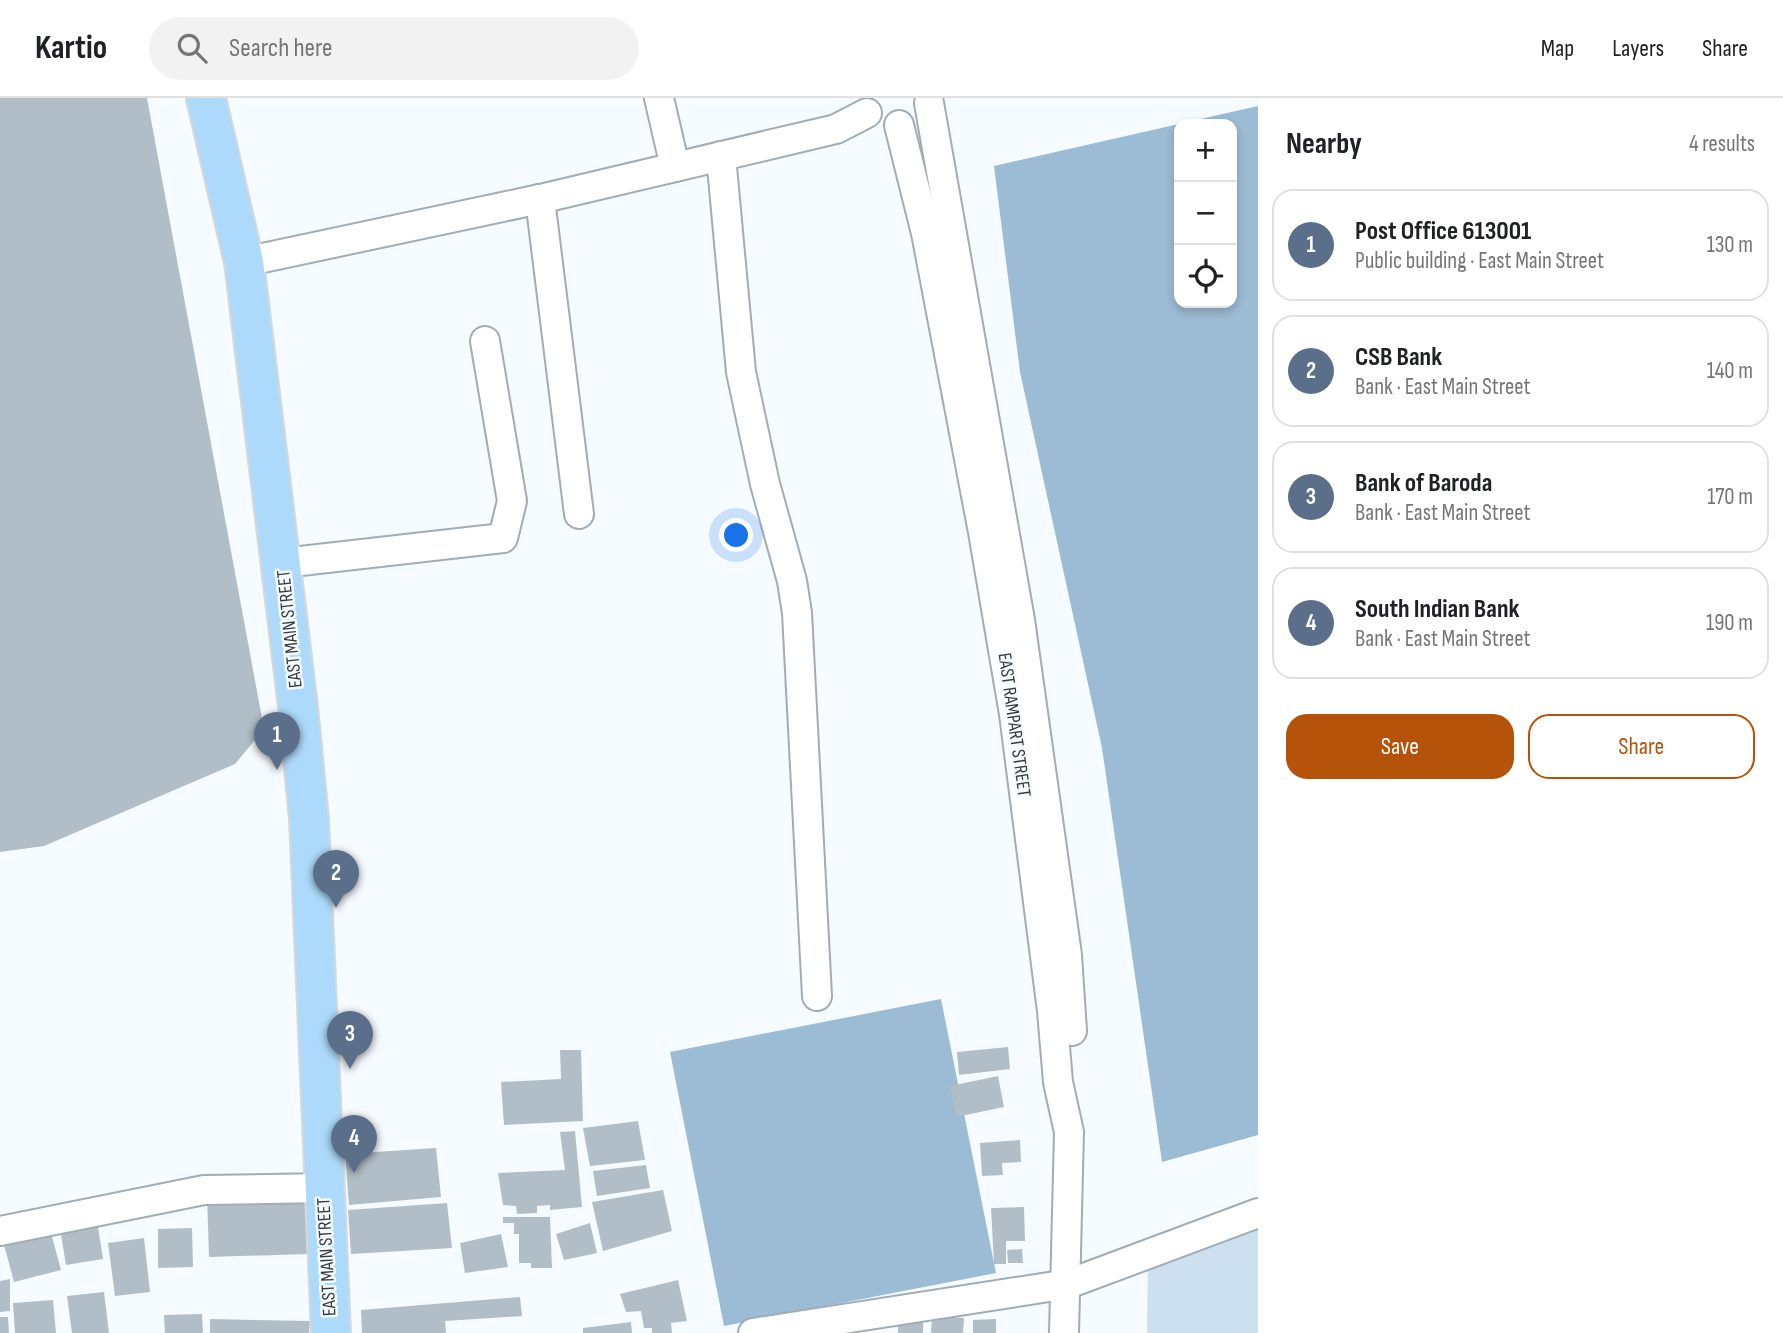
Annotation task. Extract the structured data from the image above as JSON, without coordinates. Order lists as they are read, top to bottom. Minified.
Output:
{"streets":{"main road":["EAST MAIN STREET"],"street":["EAST RAMPART STREET"]},"page":{"header":"Kartio","search":"Search here","nav":["Map","Layers","Share"],"heading":["Nearby","4 results"],"map_buttons":["+","−"],"list":[{"mark":"1","name":"Post Office 613001","note":"Public building · East Main Street","value":"130 m"},{"mark":"2","name":"CSB Bank","note":"Bank · East Main Street","value":"140 m"},{"mark":"3","name":"Bank of Baroda","note":"Bank · East Main Street","value":"170 m"},{"mark":"4","name":"South Indian Bank","note":"Bank · East Main Street","value":"190 m"}],"buttons":["Save","Share"],"pins":["1","2","3","4"]}}
